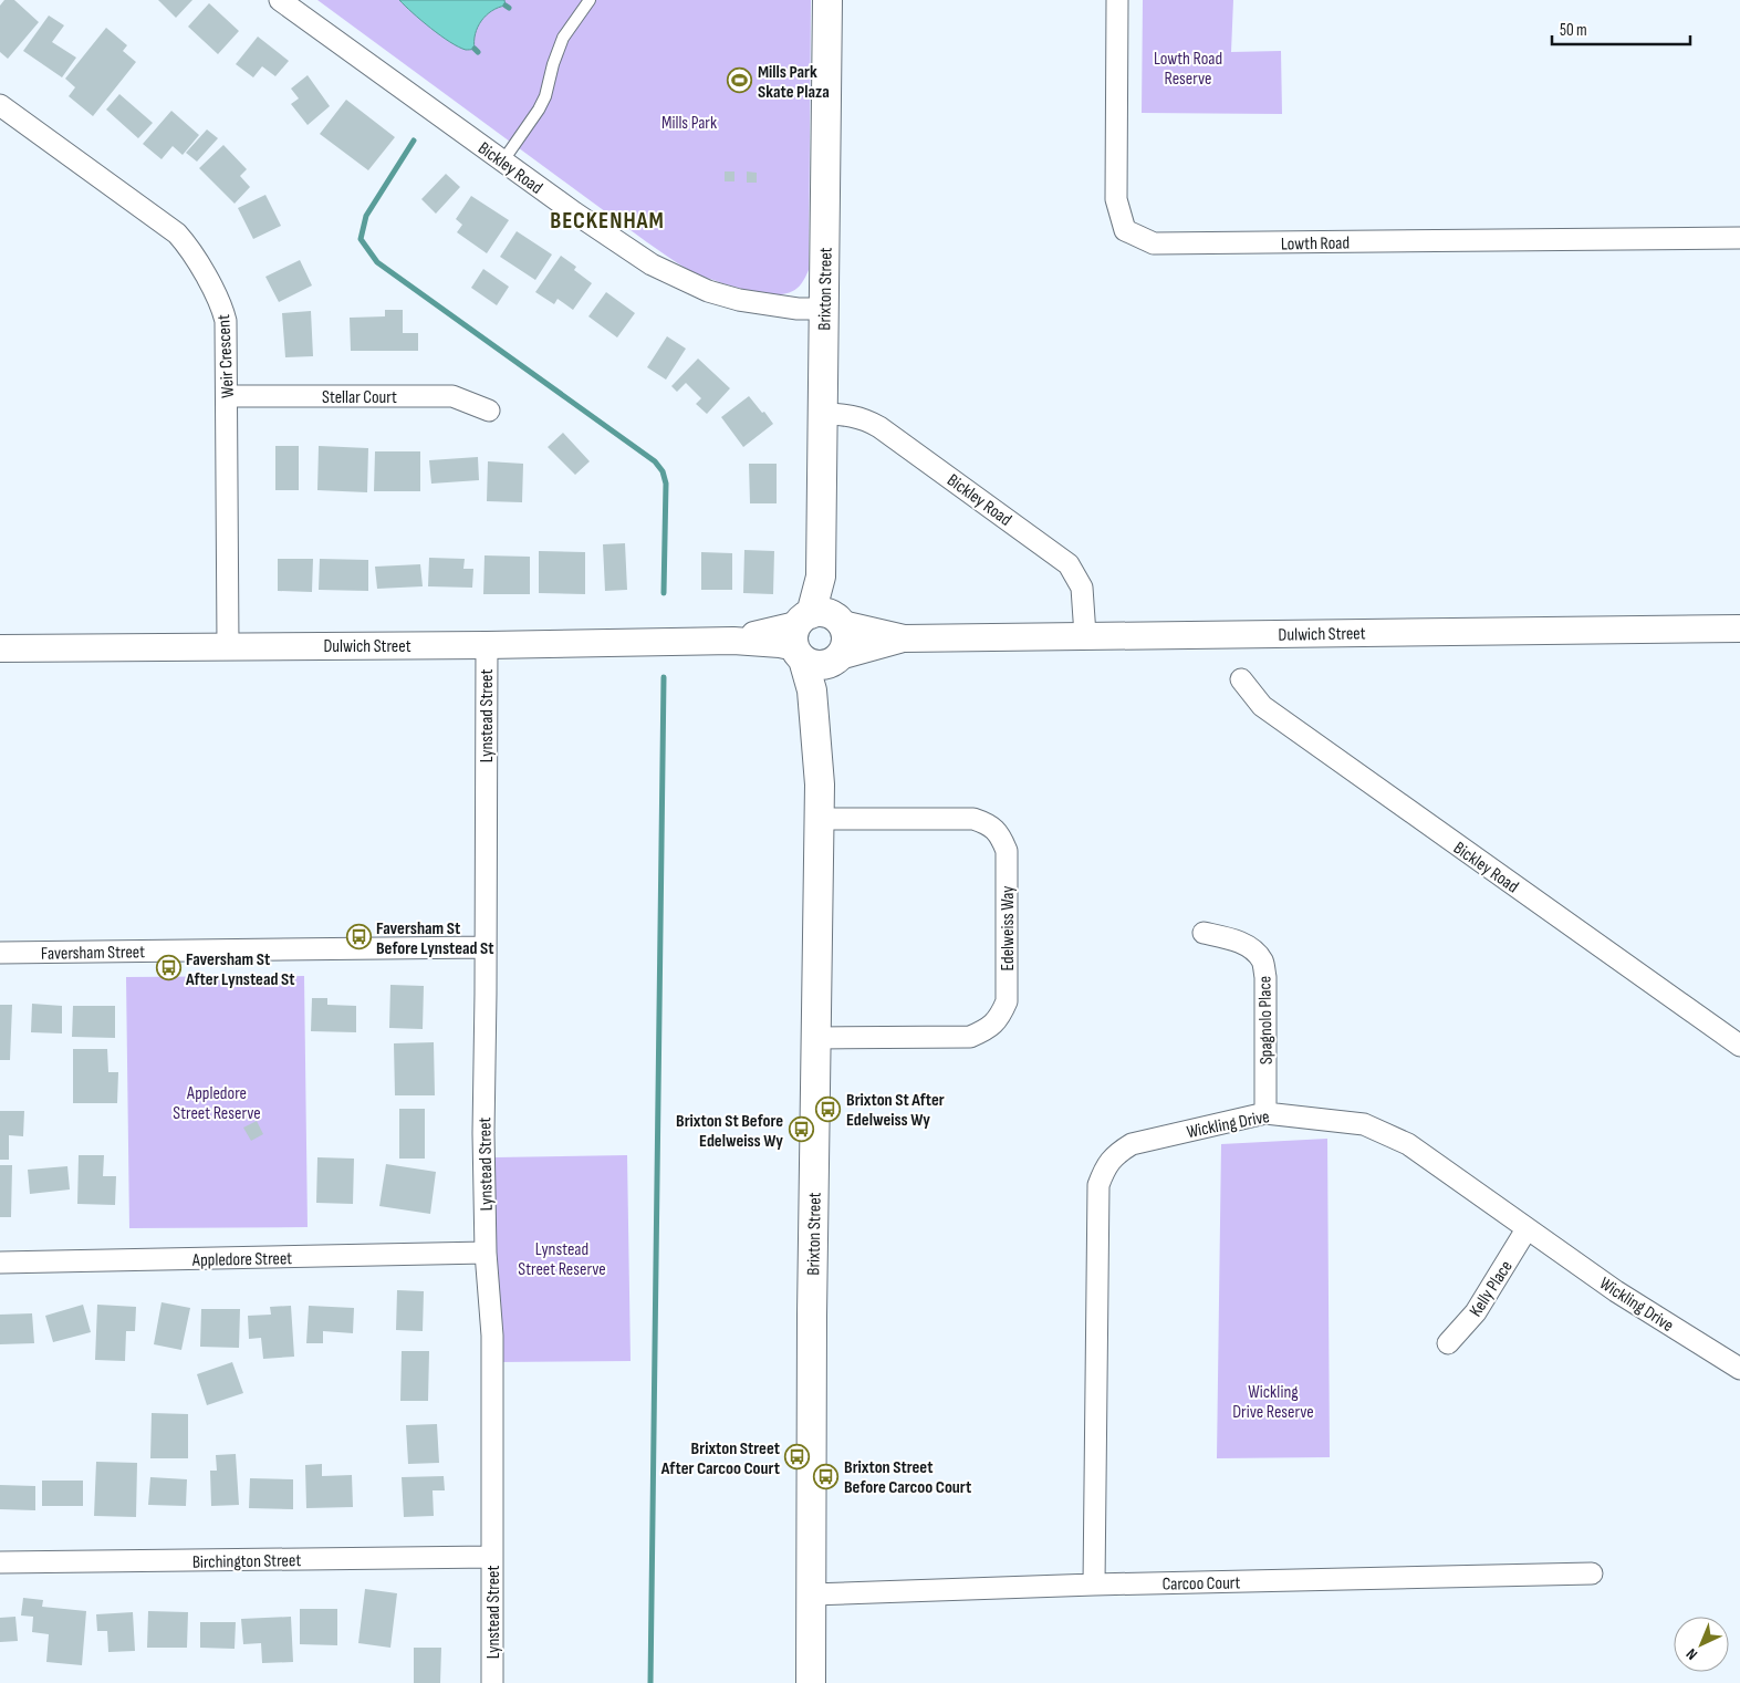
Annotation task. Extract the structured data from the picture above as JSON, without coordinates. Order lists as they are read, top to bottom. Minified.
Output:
{"streets":{"main road":["Brixton Street"],"street":["Bickley Road","Lowth Road","Weir Crescent","Stellar Court","Dulwich Street","Lynstead Street","Edelweiss Way","Faversham Street","Spagnolo Place","Wickling Drive","Appledore Street","Kelly Place","Birchington Street","Carcoo Court"]},"crossings":[["Bickley Road","Brixton Street"],["Bickley Road","Dulwich Street"],["Brixton Street","Dulwich Street"],["Brixton Street","Edelweiss Way"],["Brixton Street","Carcoo Court"],["Weir Crescent","Stellar Court"],["Weir Crescent","Dulwich Street"],["Dulwich Street","Lynstead Street"],["Lynstead Street","Faversham Street"],["Lynstead Street","Appledore Street"],["Lynstead Street","Birchington Street"],["Spagnolo Place","Wickling Drive"],["Wickling Drive","Kelly Place"],["Wickling Drive","Carcoo Court"]],"districts":["BECKENHAM"],"parks":["Lowth Road Reserve","Mills Park","Appledore Street Reserve","Lynstead Street Reserve","Wickling Drive Reserve"],"places":{"sports":["Mills Park Skate Plaza"],"bus stop":["Faversham St Before Lynstead St","Faversham St After Lynstead St","Brixton St After Edelweiss Wy","Brixton St Before Edelweiss Wy","Brixton Street After Carcoo Court","Brixton Street Before Carcoo Court"]},"scale_bar":"50 m","north":"bottom left"}
